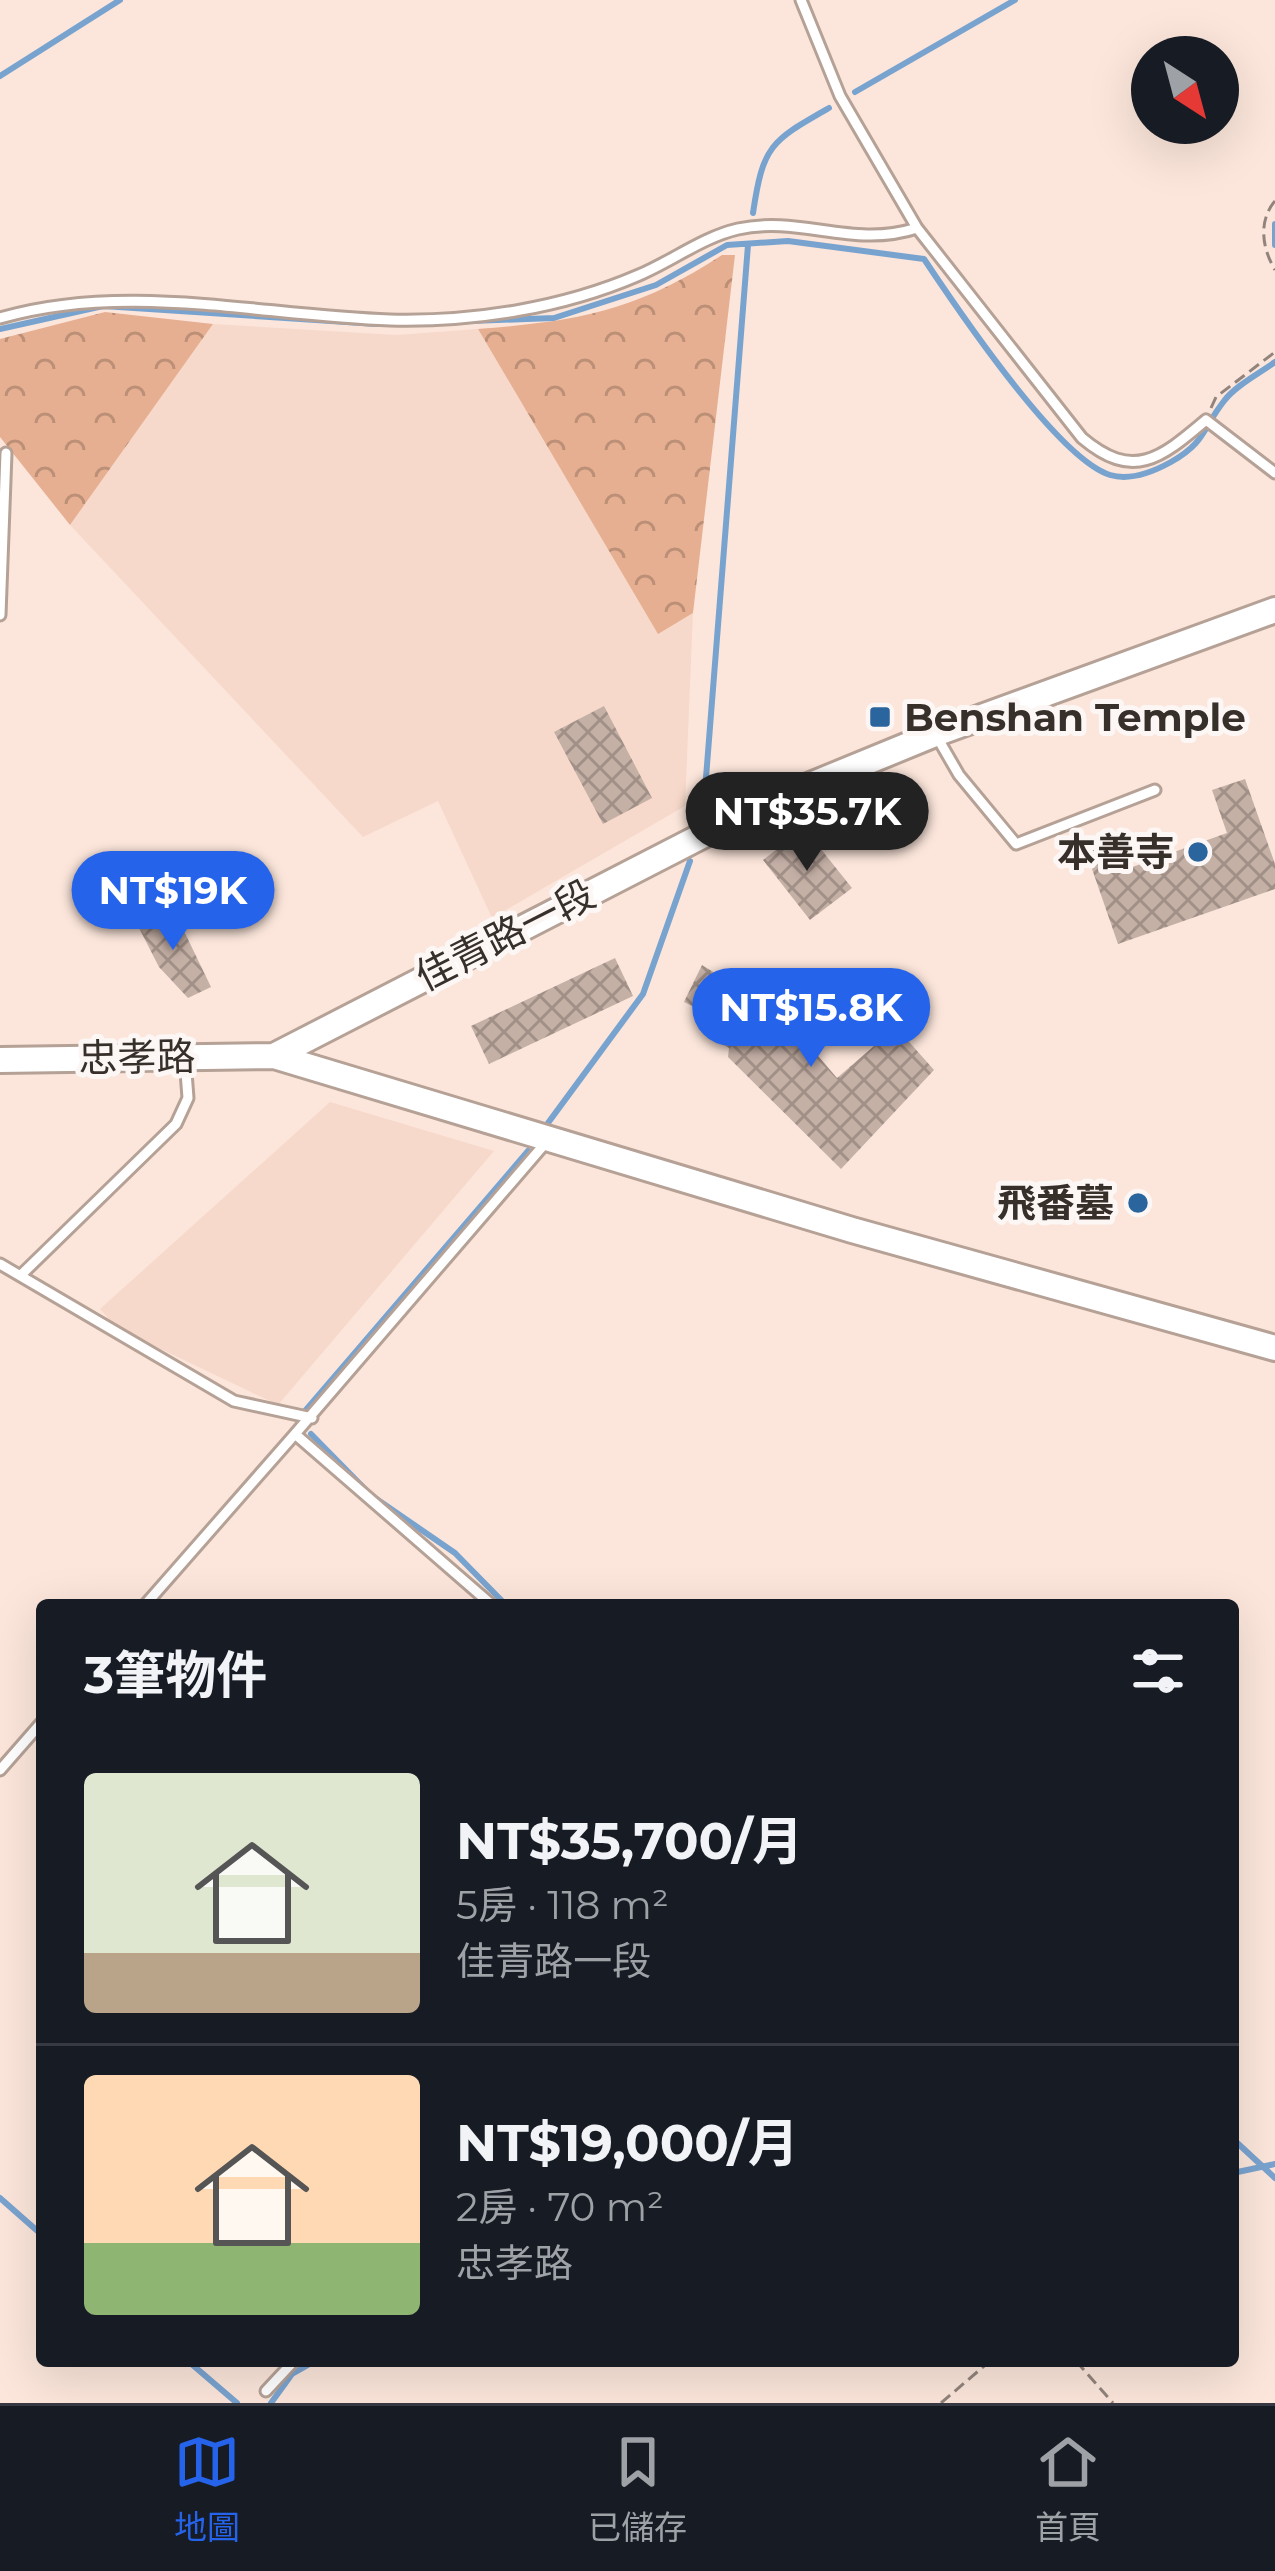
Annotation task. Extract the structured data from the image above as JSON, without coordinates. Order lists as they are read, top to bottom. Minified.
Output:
{"streets":{"street":["佳青路一段","忠孝路"]},"crossings":[["佳青路一段","忠孝路"]],"places":{"transit":["Benshan Temple"],"other":["本善寺","飛番墓"]},"north":"bottom right","page":{"price":["NT$35.7K","NT$19K","NT$15.8K"],"heading":"3筆物件","list":[{"name":"NT$35,700/月","note":"5房 · 118 m² · 佳青路一段"},{"name":"NT$19,000/月","note":"2房 · 70 m² · 忠孝路"}],"tabs":["地圖","已儲存","首頁"]}}
